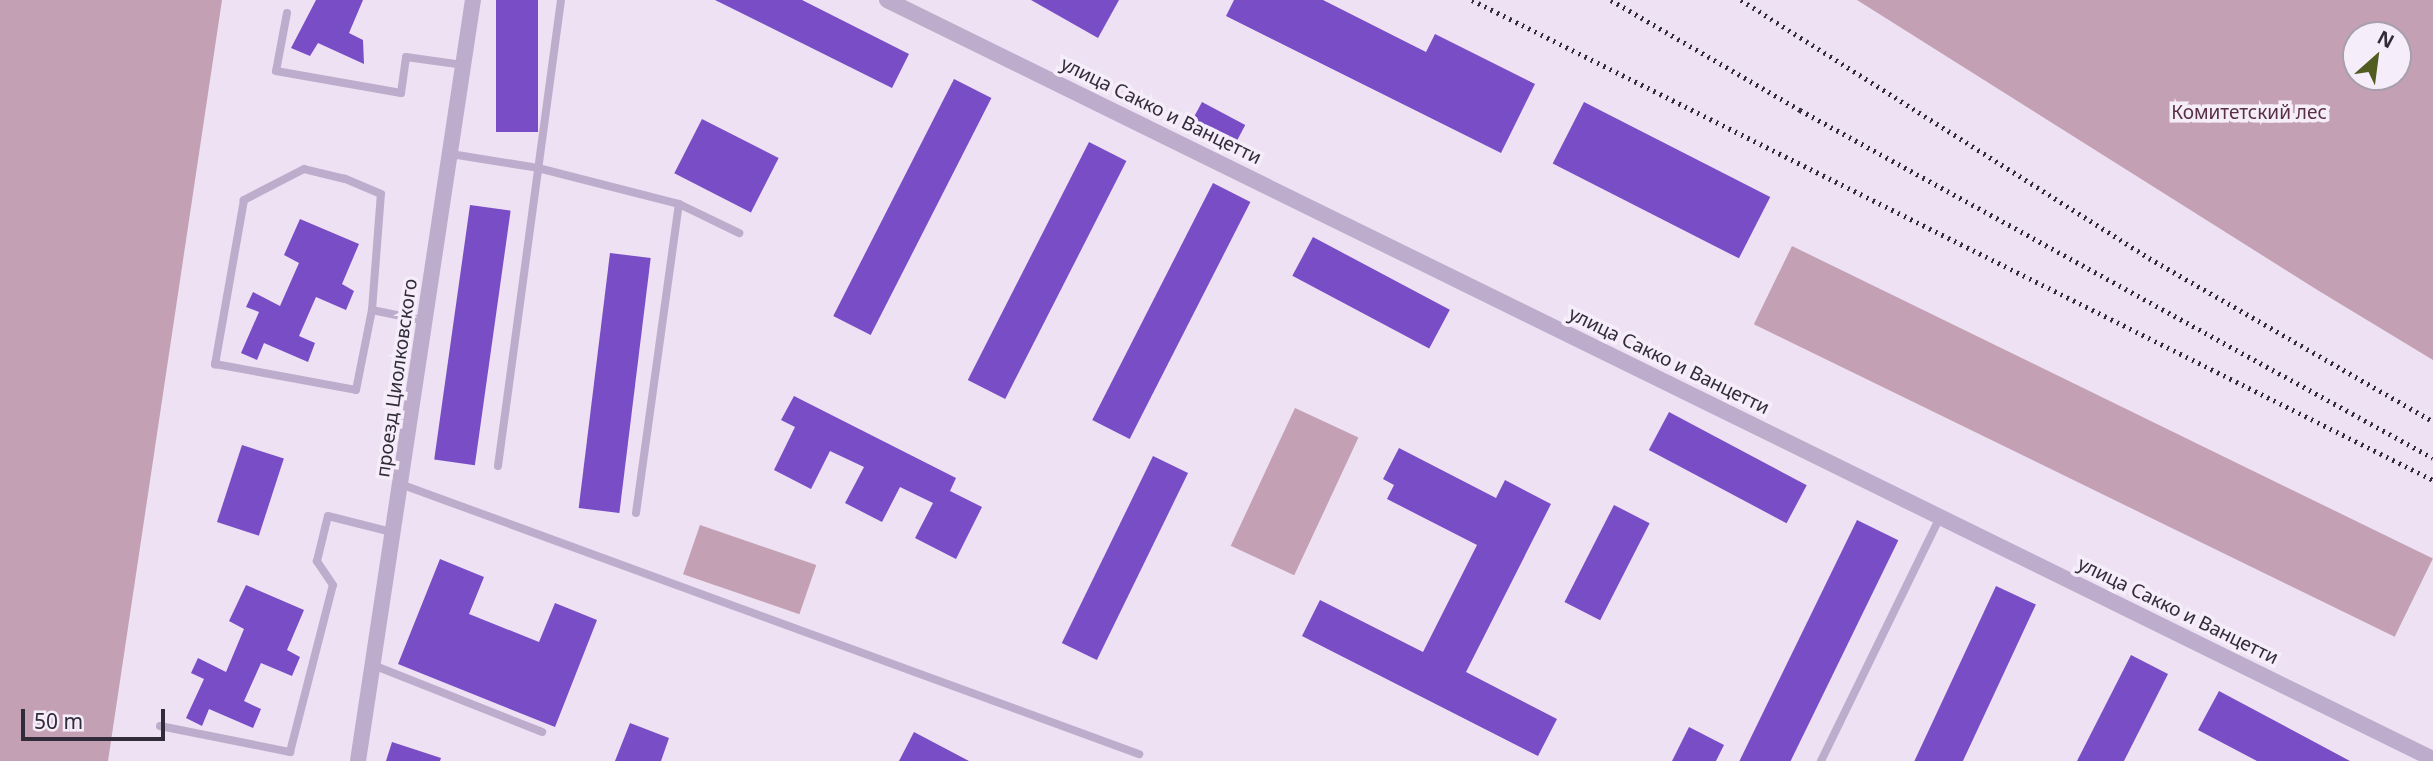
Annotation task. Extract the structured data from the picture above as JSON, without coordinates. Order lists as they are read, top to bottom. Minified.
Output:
{"streets":{"street":["улица Сакко и Ванцетти","проезд Циолковского"]},"parks":["Комитетский лес"],"scale_bar":"50 m","north":"top right"}
